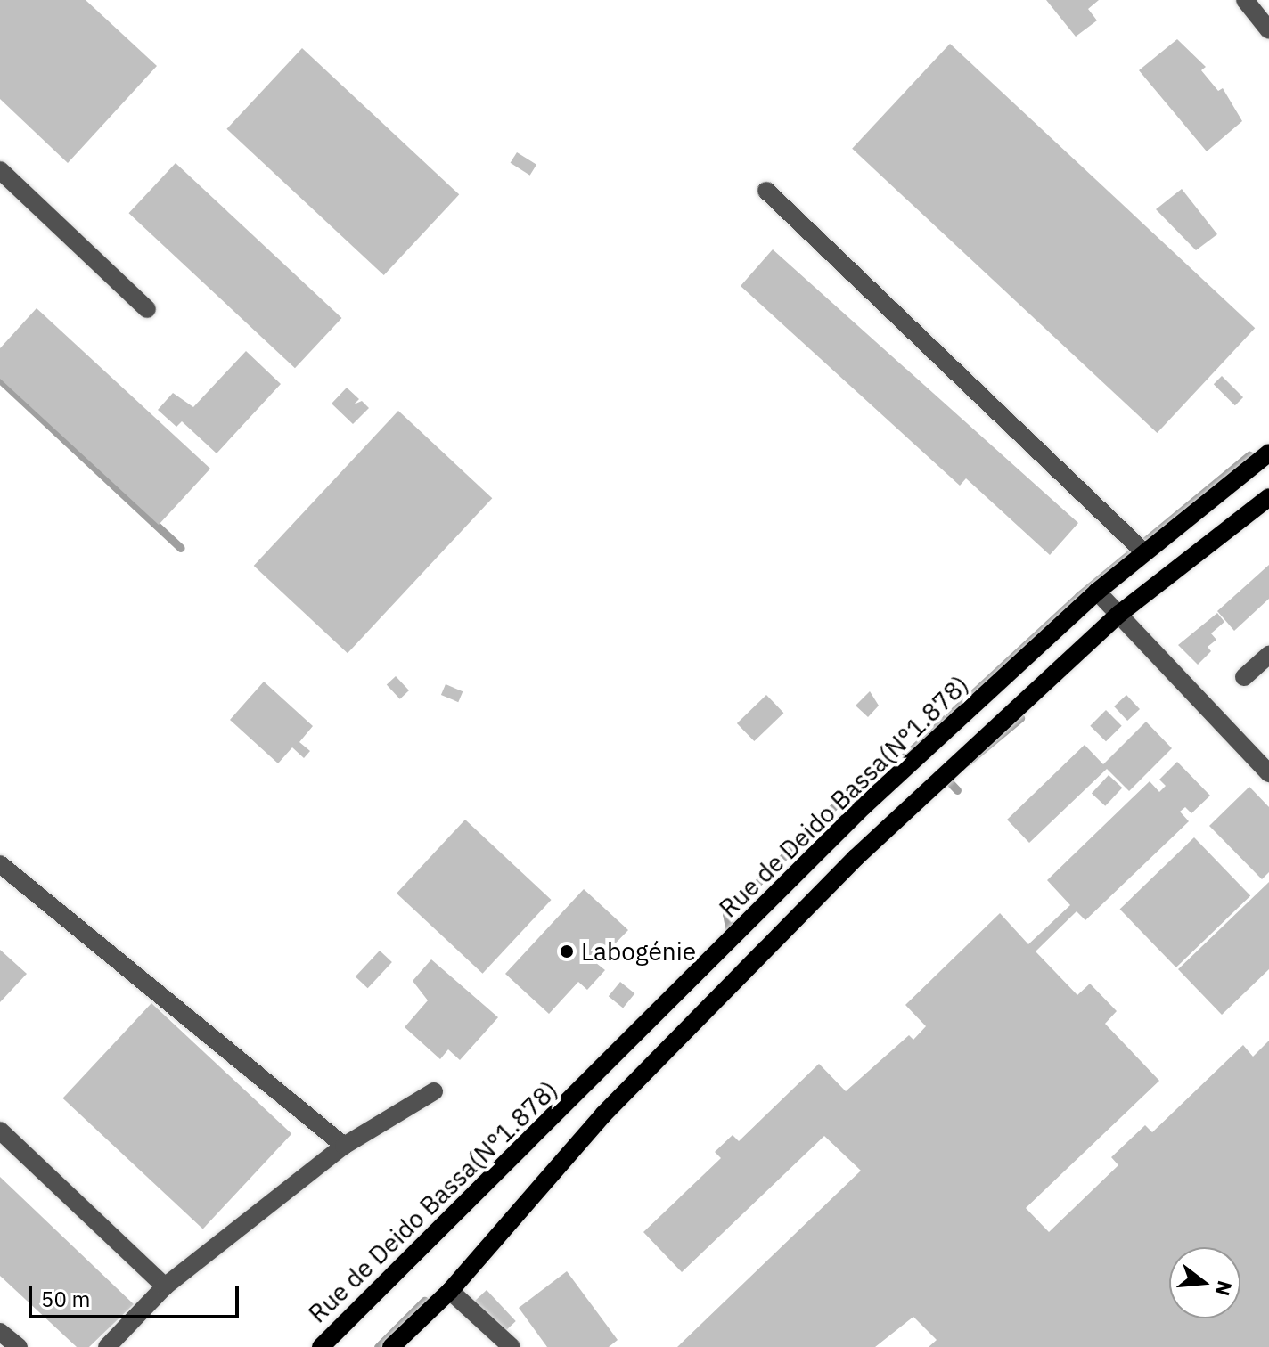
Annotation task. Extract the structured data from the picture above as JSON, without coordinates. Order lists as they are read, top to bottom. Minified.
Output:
{"streets":{"main road":["Rue de Deido Bassa(N°1.878)"]},"places":["Labogénie"],"scale_bar":"50 m","north":"right"}
